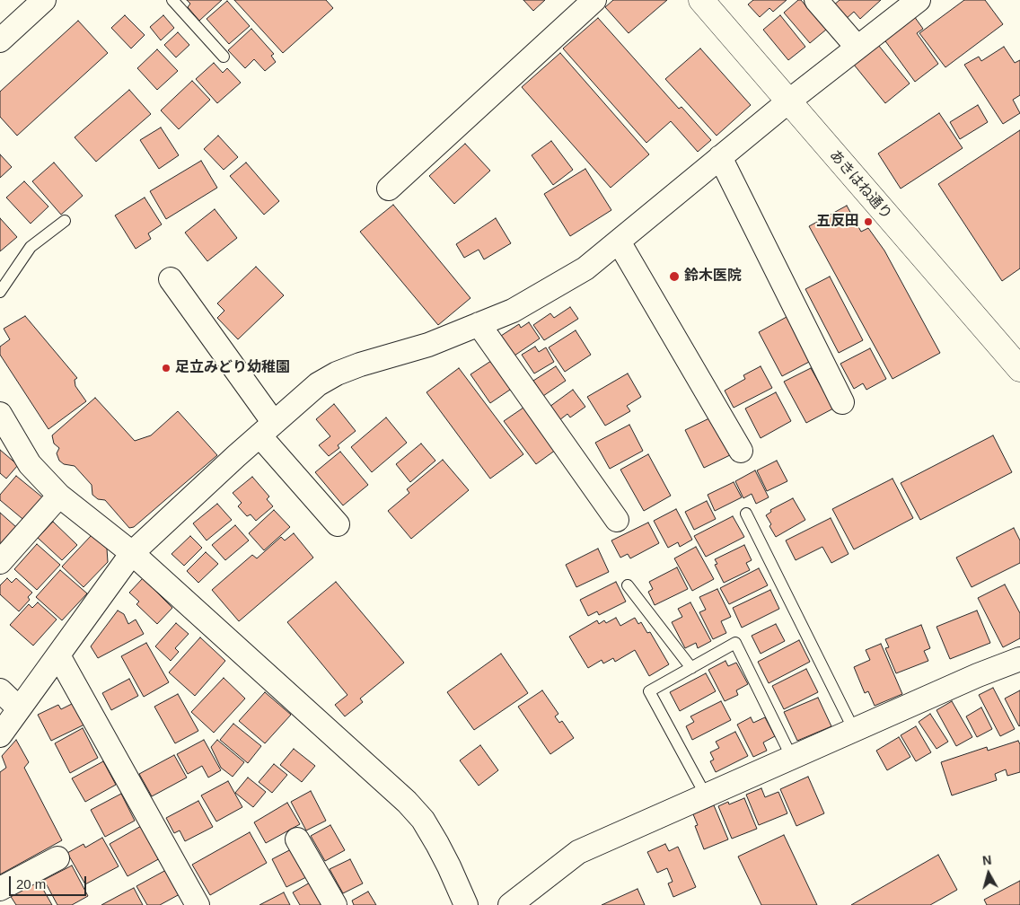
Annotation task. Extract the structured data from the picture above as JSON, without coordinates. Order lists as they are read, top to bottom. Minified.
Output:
{"streets":{"street":["あきはね通り"]},"places":["五反田","鈴木医院","足立みどり幼稚園"],"scale_bar":"20 m","north":"top"}
